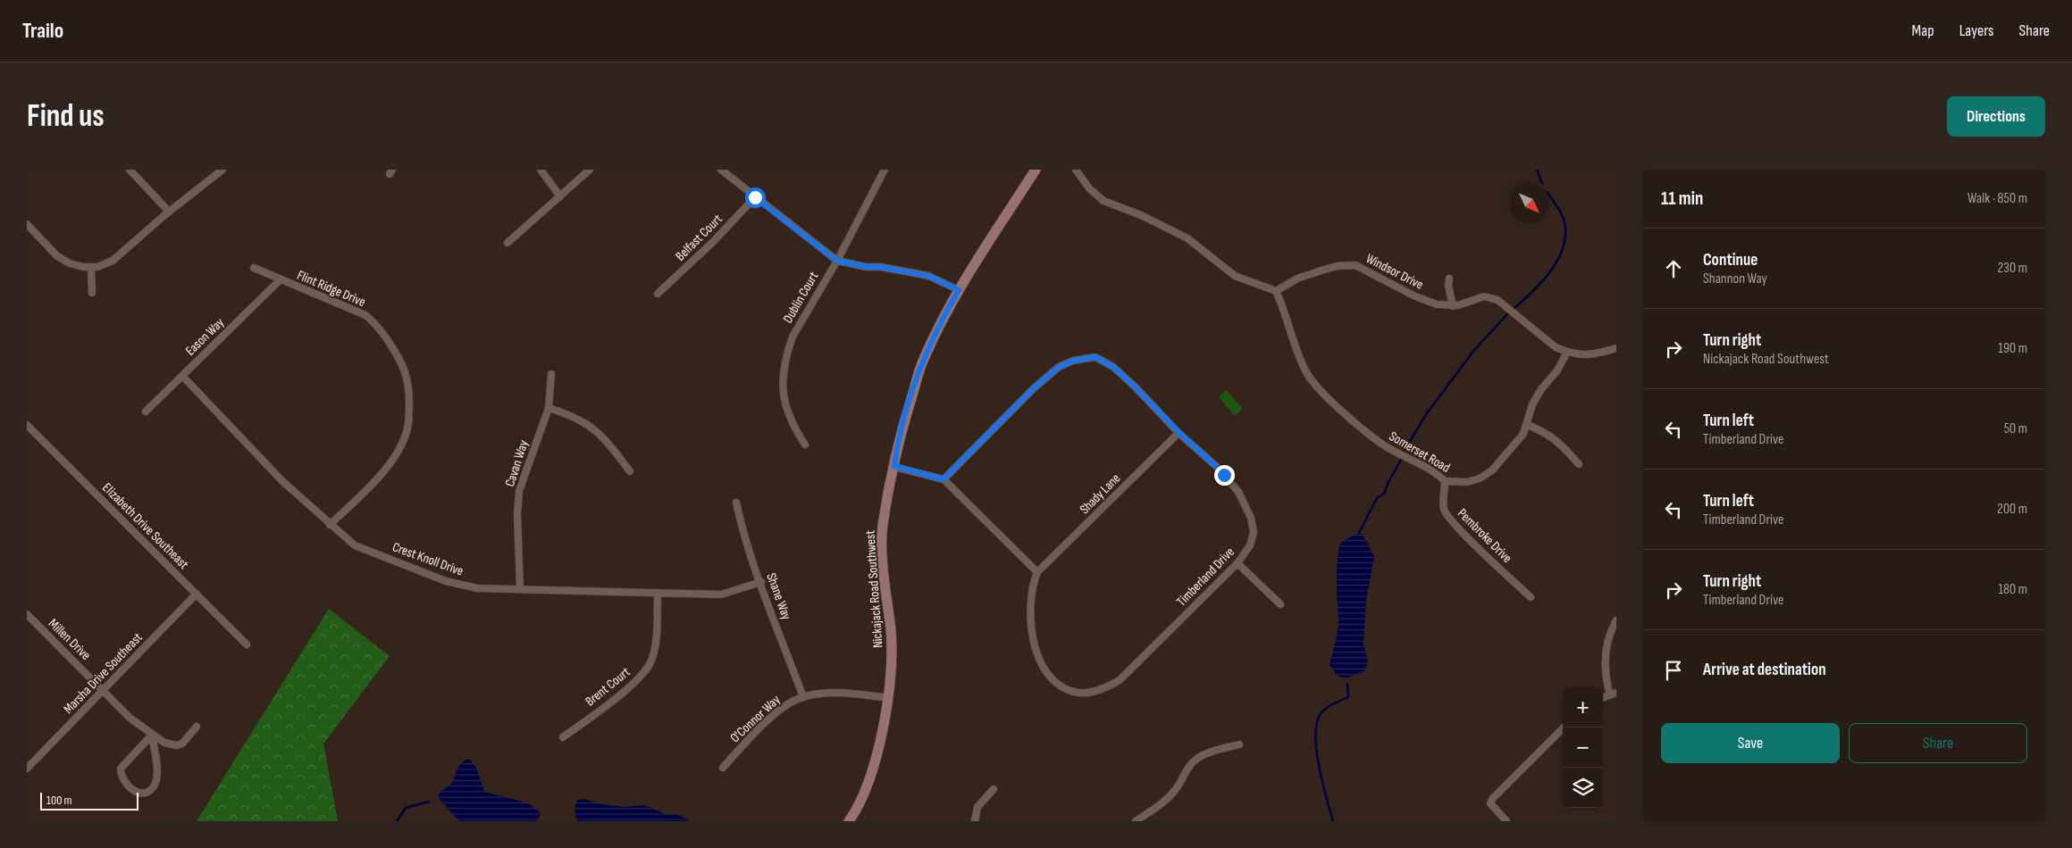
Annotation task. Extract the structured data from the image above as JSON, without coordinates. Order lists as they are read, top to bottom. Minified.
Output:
{"streets":{"street":["Belfast Court","Windsor Drive","Flint Ridge Drive","Dublin Court","Eason Way","Somerset Road","Cavan Way","Shady Lane","Elizabeth Drive Southeast","Pembroke Drive","Crest Knoll Drive","Timberland Drive","Nickajack Road Southwest","Shane Way","Millen Drive","Marsha Drive Southeast","Brent Court","O'Connor Way"]},"crossings":[["Windsor Drive","Somerset Road"],["Flint Ridge Drive","Eason Way"],["Flint Ridge Drive","Crest Knoll Drive"],["Eason Way","Crest Knoll Drive"],["Somerset Road","Pembroke Drive"],["Cavan Way","Crest Knoll Drive"],["Shady Lane","Timberland Drive"],["Elizabeth Drive Southeast","Marsha Drive Southeast"],["Crest Knoll Drive","Shane Way"],["Crest Knoll Drive","Brent Court"],["Nickajack Road Southwest","O'Connor Way"],["Shane Way","O'Connor Way"],["Millen Drive","Marsha Drive Southeast"]],"scale_bar":"100 m","north":"bottom right","page":{"header":"Trailo","nav":["Map","Layers","Share"],"buttons":["Directions",["Save","Share"]],"title":"Find us","heading":["11 min","Walk · 850 m"],"list":[["Continue","Shannon Way","230 m"],["Turn right","Nickajack Road Southwest","190 m"],["Turn left","Timberland Drive","50 m"],["Turn left","Timberland Drive","200 m"],["Turn right","Timberland Drive","180 m"],"Arrive at destination"],"map_buttons":["+","−"],"scale":"100 m"}}
